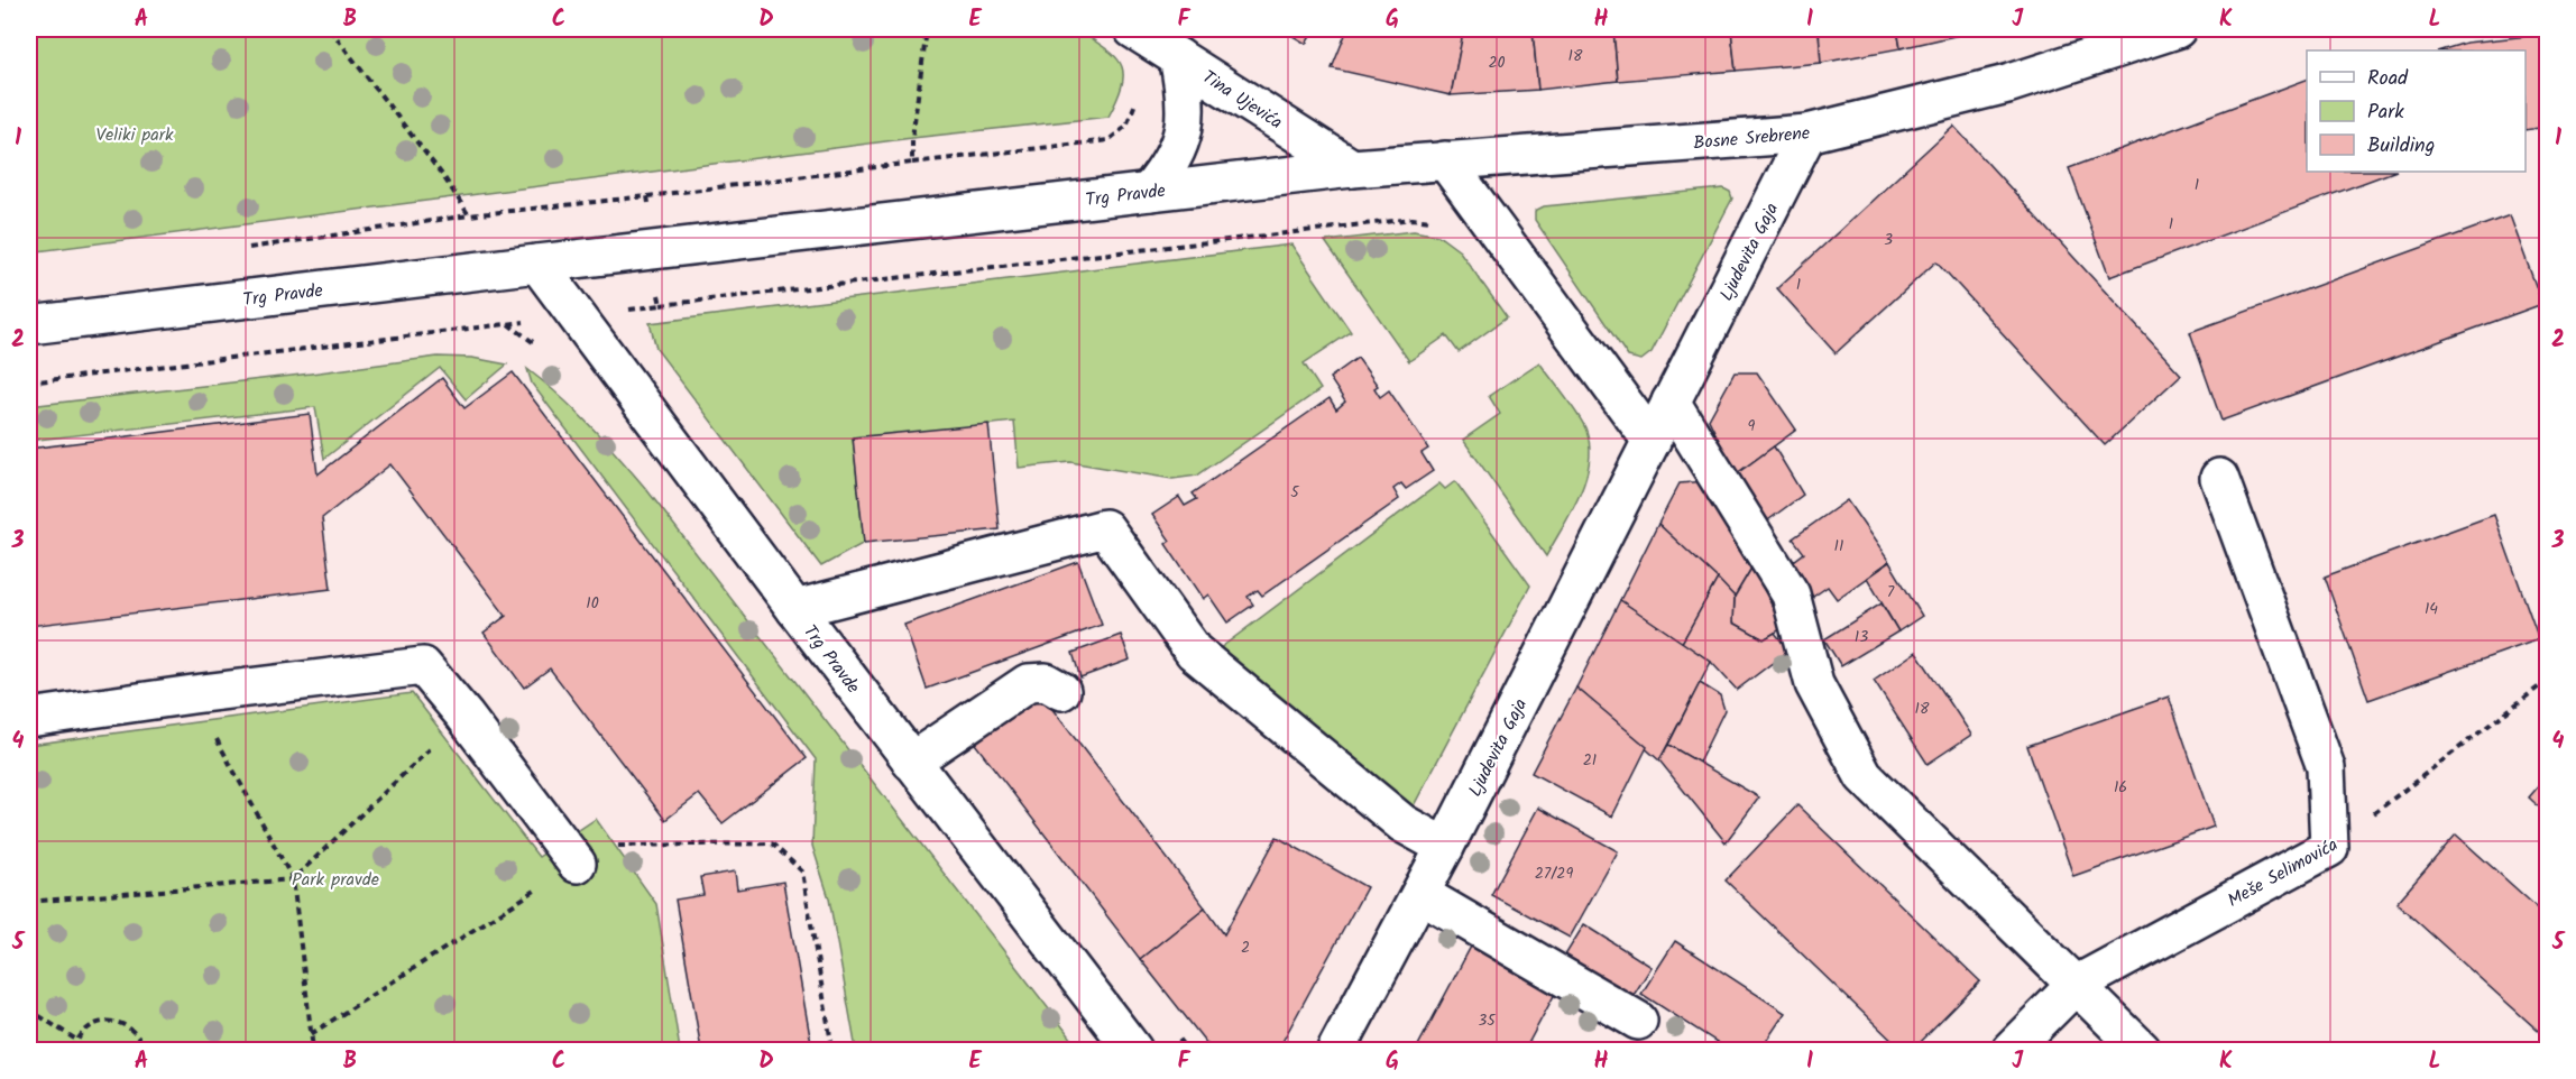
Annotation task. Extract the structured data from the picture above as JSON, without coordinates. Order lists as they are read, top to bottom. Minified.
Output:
{"streets":{"street":["Tina Ujevića","Bosne Srebrene","Trg Pravde","Ljudevita Gaja","Meše Selimovića"]},"crossings":[["Tina Ujevića","Bosne Srebrene"],["Tina Ujevića","Trg Pravde"],["Bosne Srebrene","Trg Pravde"],["Bosne Srebrene","Ljudevita Gaja"]],"parks":["Veliki park","Park pravde"],"house_numbers":["18","20","1","1","3","1","9","5","11","7","10","14","13","18","21","16","27/29","2","35"],"legend":["Road","Park","Building"],"grid":{"columns":["A","B","C","D","E","F","G","H","I","J","K","L"],"rows":["1","2","3","4","5"]}}
